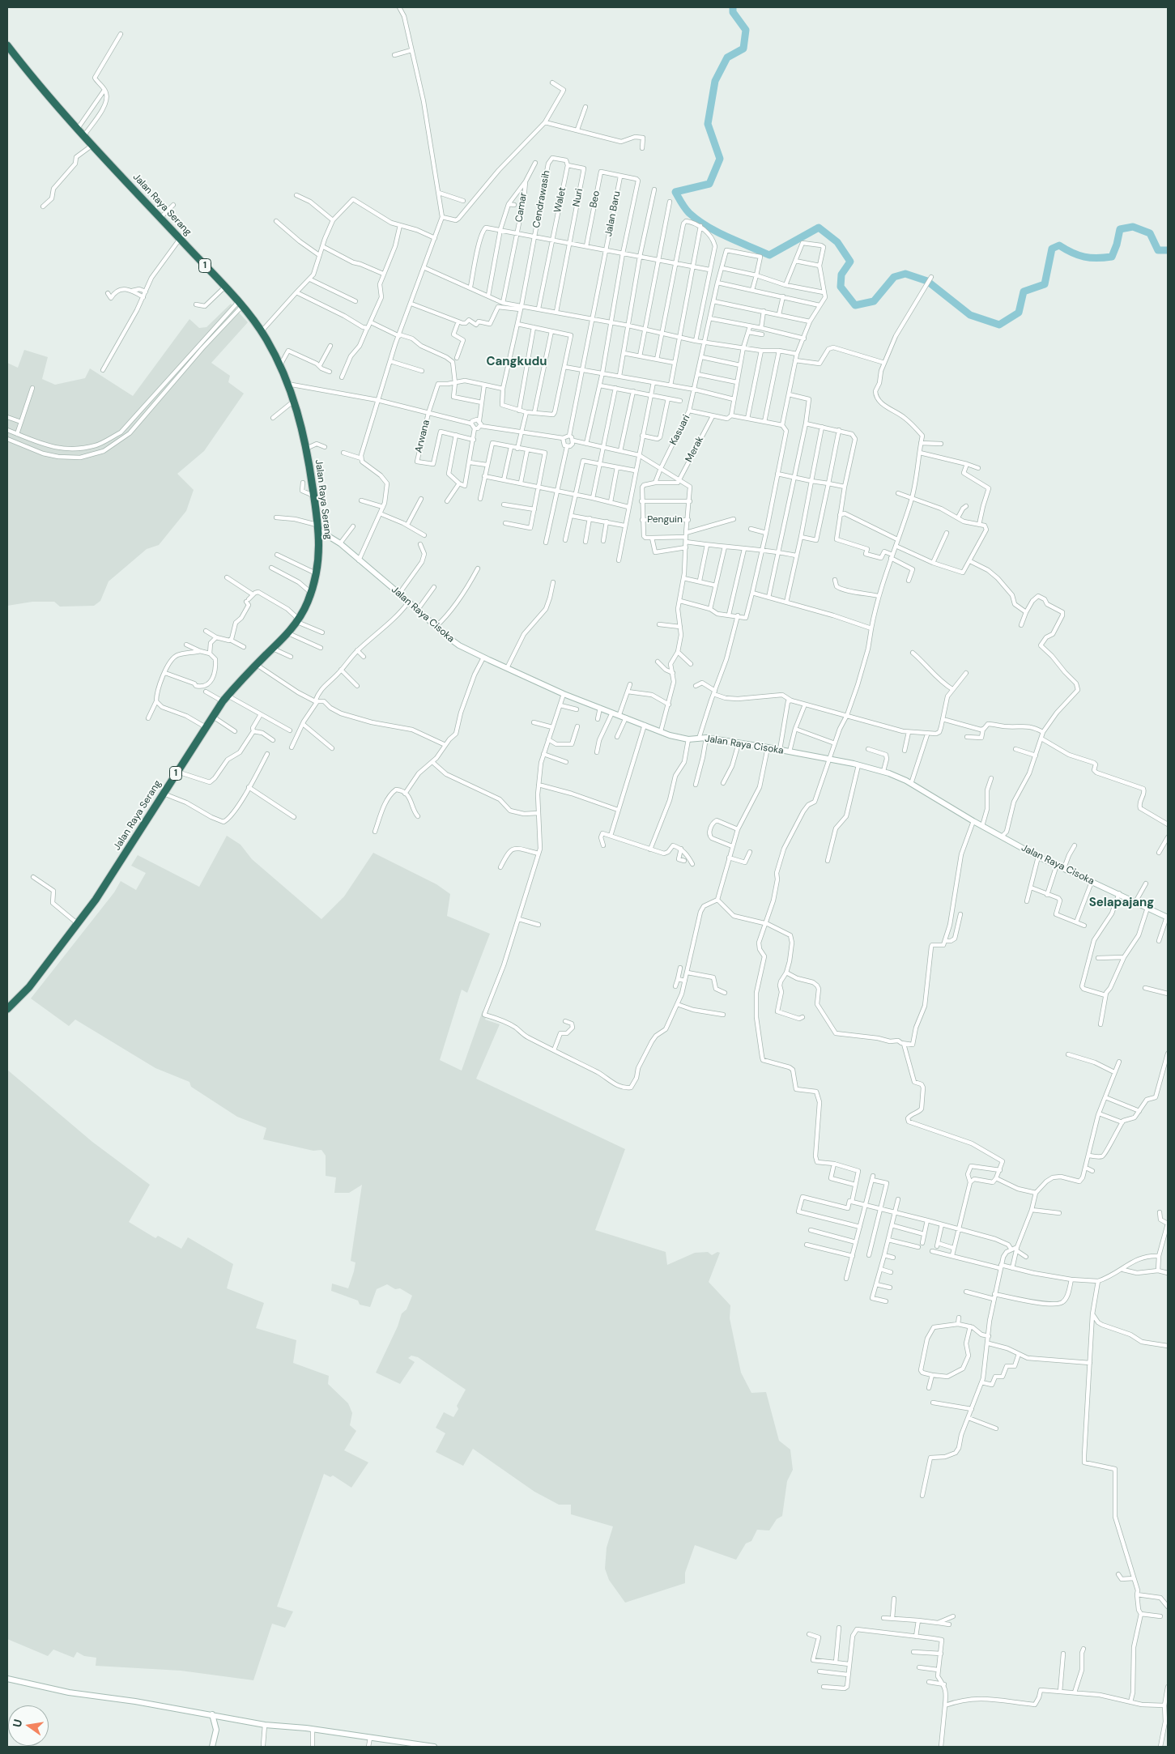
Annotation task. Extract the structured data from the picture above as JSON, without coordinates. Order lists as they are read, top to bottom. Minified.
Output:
{"streets":{"highway":["Jalan Raya Serang","1"],"street":["Nuri","Cendrawasih","Beo","Walet","Camar","Jalan Baru","Kasuari","Arwana","Merak","Penguin","Jalan Raya Cisoka"]},"crossings":[["Nuri","Walet"],["Cendrawasih","Walet"],["Beo","Jalan Baru"],["Jalan Raya Serang","Jalan Raya Cisoka"]],"districts":["Cangkudu","Selapajang"],"north":"left"}
